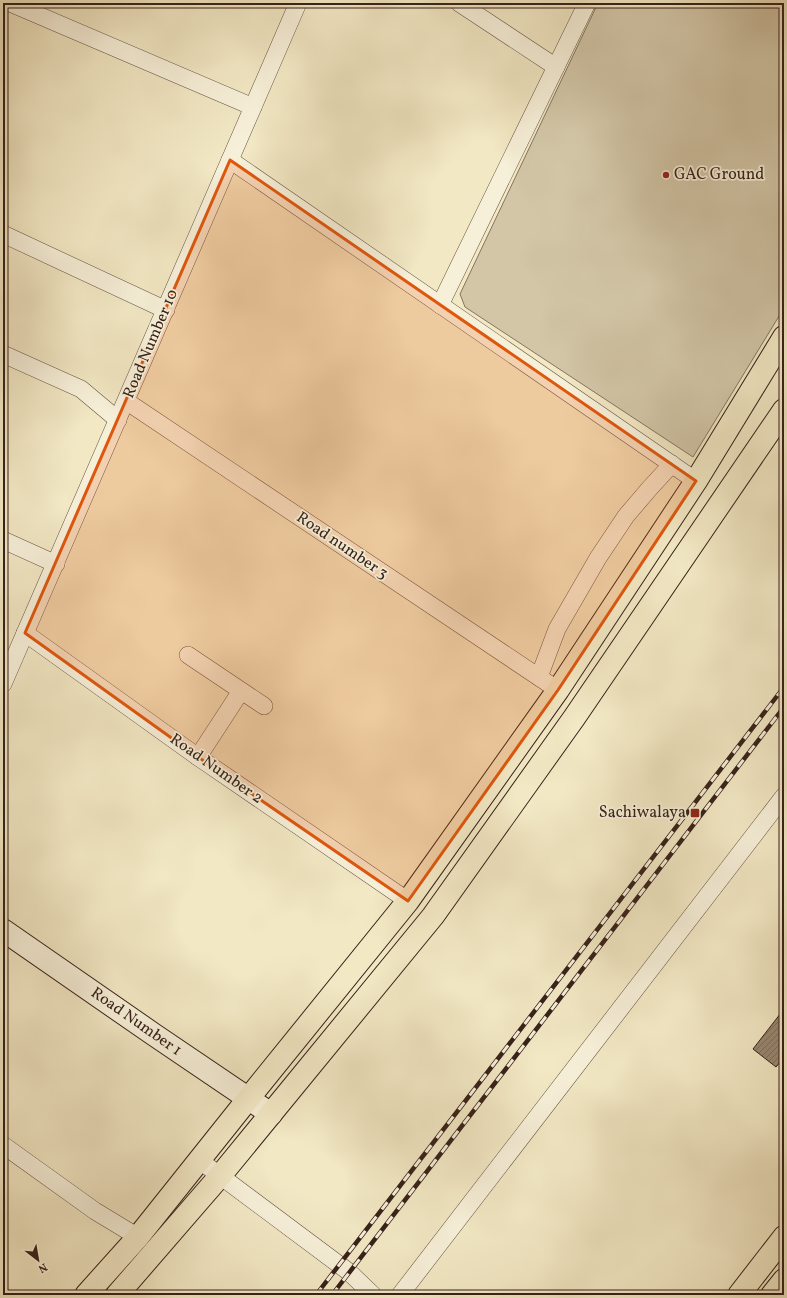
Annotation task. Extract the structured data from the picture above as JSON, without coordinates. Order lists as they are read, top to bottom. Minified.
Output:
{"streets":{"street":["Road Number 10","Road number 3","Road Number 2","Road Number 1"]},"crossings":[["Road Number 10","Road number 3"],["Road Number 10","Road Number 2"]],"places":{"other":["GAC Ground"],"transit":["Sachiwalaya"]},"north":"bottom right"}
